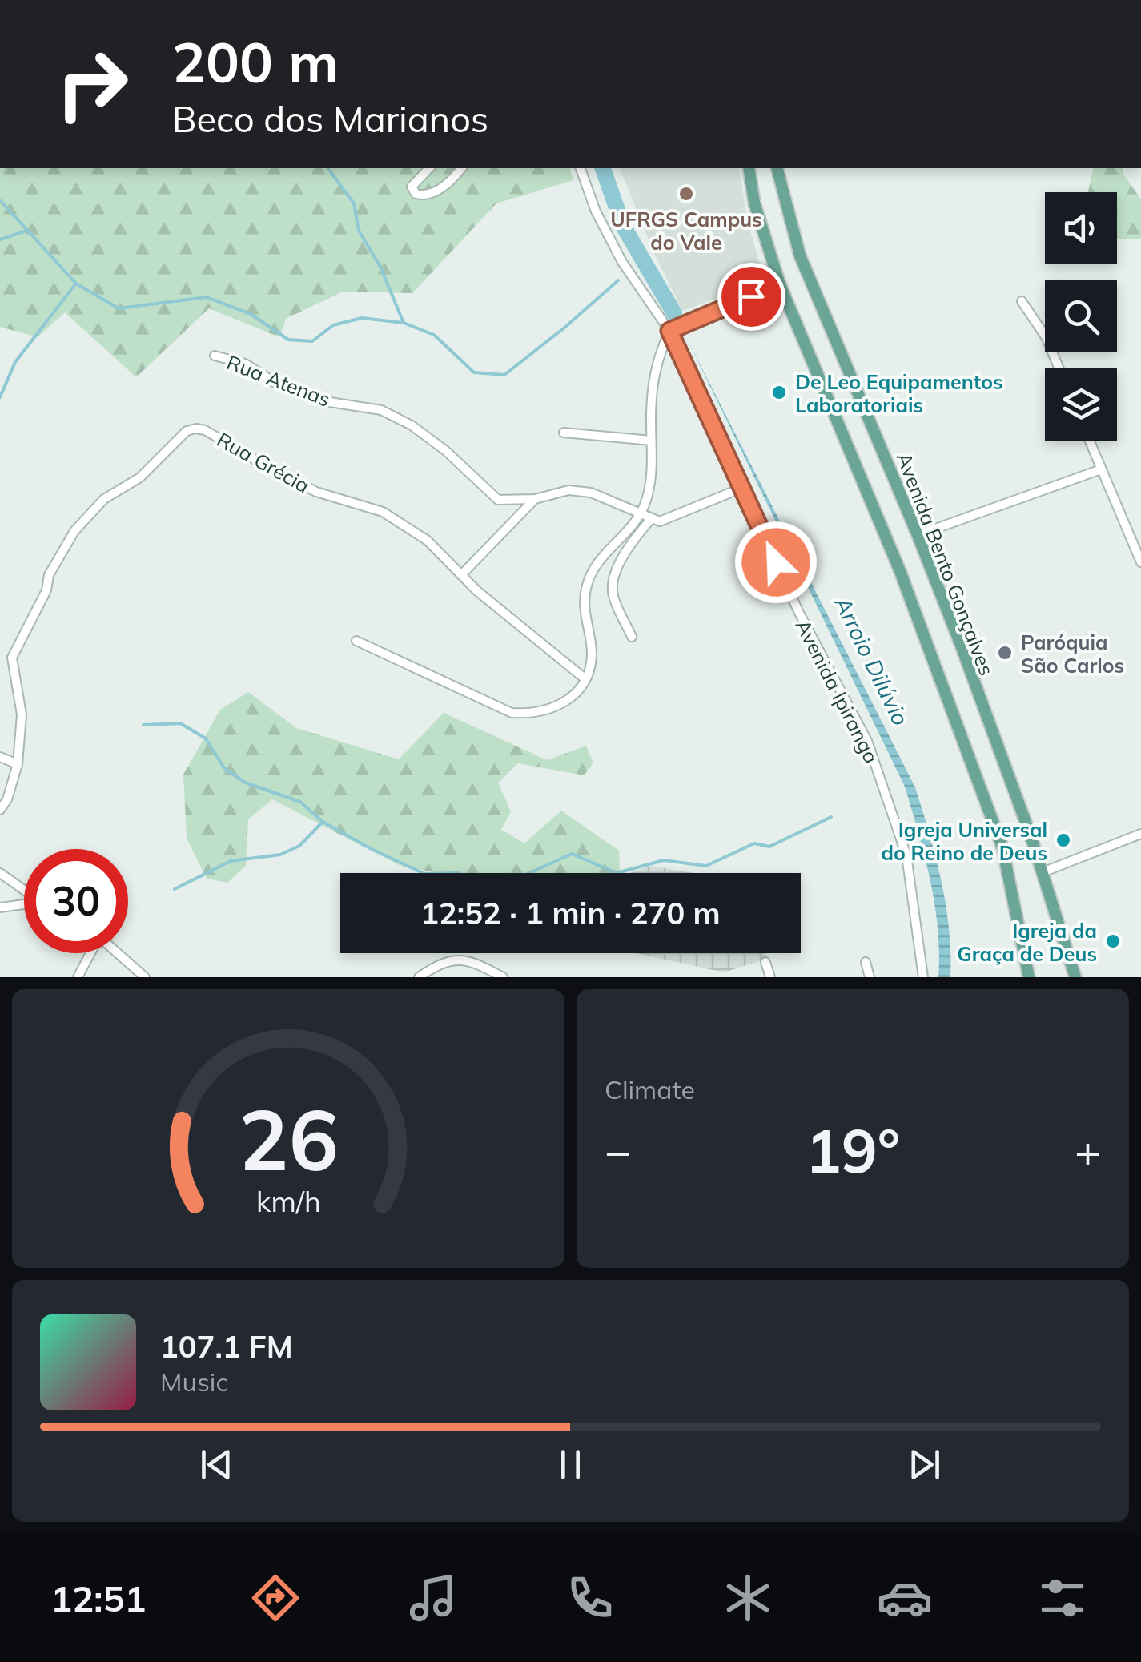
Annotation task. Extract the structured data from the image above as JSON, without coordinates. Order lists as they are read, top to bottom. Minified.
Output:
{"streets":{"main road":["Avenida Bento Gonçalves"],"street":["Rua Atenas","Rua Grécia","Avenida Ipiranga"]},"water":["Arroio Dilúvio"],"places":["UFRGS Campus do Vale","De Leo Equipamentos Laboratoriais","Paróquia São Carlos","Igreja Universal do Reino de Deus","Igreja da Graça de Deus"],"page":{"turn":["200 m","Beco dos Marianos"],"limit":"30","trip":"12:52 · 1 min · 270 m","tile":"Climate","heat":["−","19°","+"],"song":["107.1 FM","Music"],"tabs":"12:51","gauge":["26","km/h"]}}
